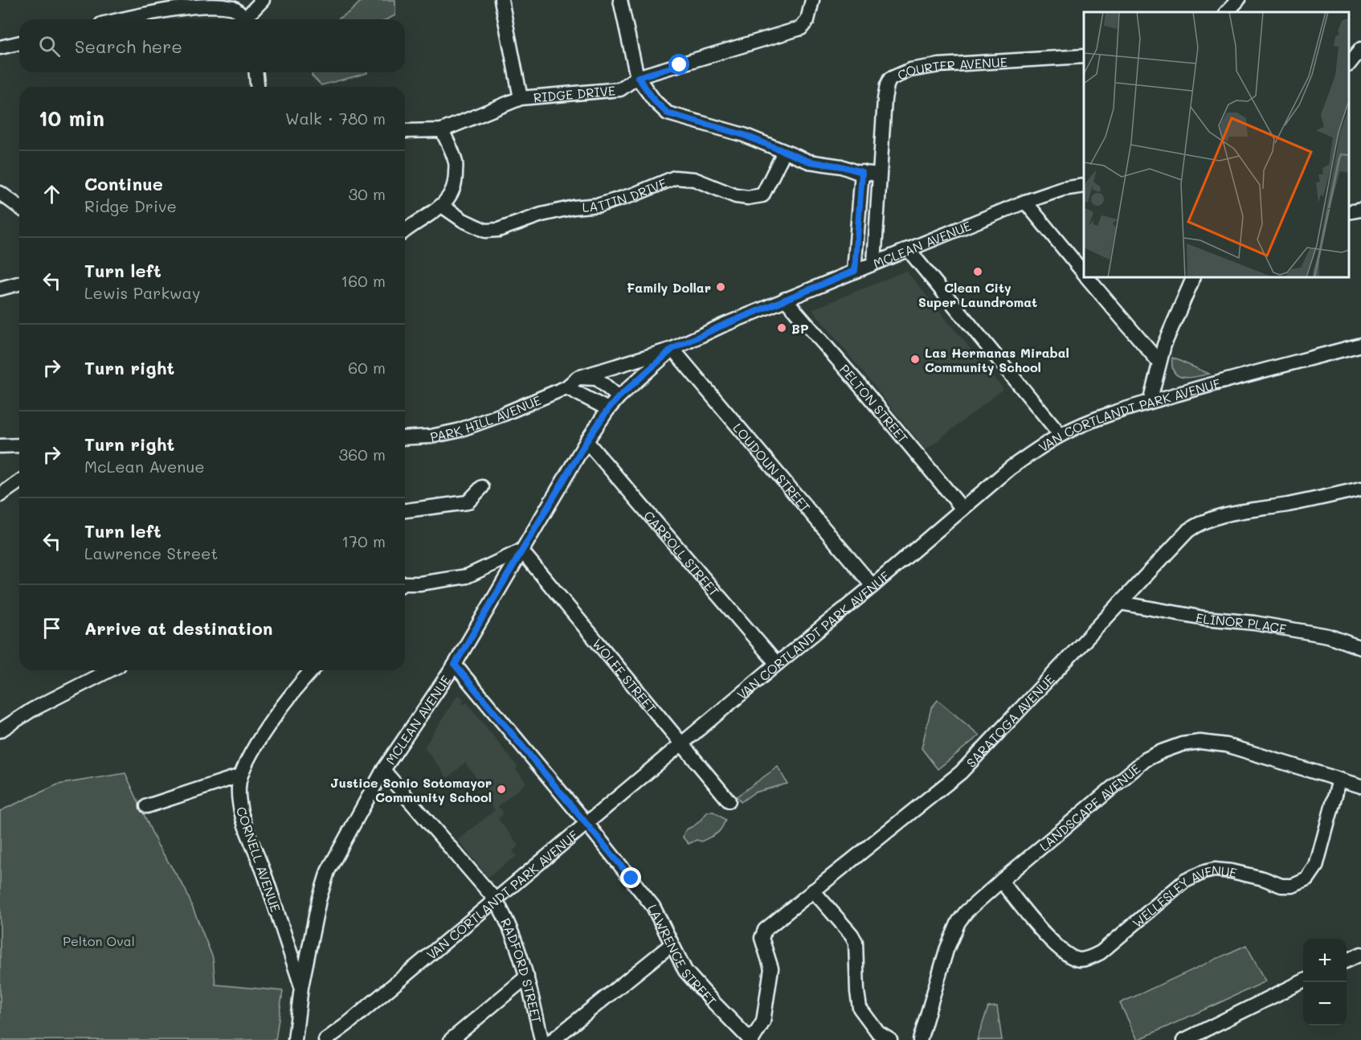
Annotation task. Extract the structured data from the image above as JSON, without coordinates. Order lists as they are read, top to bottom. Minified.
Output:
{"streets":{"street":["COURTER AVENUE","RIDGE DRIVE","LATTIN DRIVE","MCLEAN AVENUE","PELTON STREET","PARK HILL AVENUE","VAN CORTLANDT PARK AVENUE","LOUDOUN STREET","CARROLL STREET","ELINOR PLACE","WOLFE STREET","SARATOGA AVENUE","LANDSCAPE AVENUE","CORNELL AVENUE","WELLESLEY AVENUE","LAWRENCE STREET","RADFORD STREET"]},"crossings":[["MCLEAN AVENUE","PELTON STREET"],["MCLEAN AVENUE","LOUDOUN STREET"],["MCLEAN AVENUE","CARROLL STREET"],["MCLEAN AVENUE","WOLFE STREET"],["MCLEAN AVENUE","CORNELL AVENUE"],["MCLEAN AVENUE","LAWRENCE STREET"],["MCLEAN AVENUE","RADFORD STREET"],["PELTON STREET","VAN CORTLANDT PARK AVENUE"],["VAN CORTLANDT PARK AVENUE","LOUDOUN STREET"],["VAN CORTLANDT PARK AVENUE","CARROLL STREET"],["VAN CORTLANDT PARK AVENUE","WOLFE STREET"],["VAN CORTLANDT PARK AVENUE","LAWRENCE STREET"],["VAN CORTLANDT PARK AVENUE","RADFORD STREET"],["ELINOR PLACE","SARATOGA AVENUE"],["SARATOGA AVENUE","LAWRENCE STREET"],["LANDSCAPE AVENUE","WELLESLEY AVENUE"]],"parks":["Pelton Oval"],"places":["Clean City Super Laundromat","Family Dollar","BP","Las Hermanas Mirabal Community School","Justice Sonio Sotomayor Community School"],"page":{"search":"Search here","heading":["10 min","Walk · 780 m"],"list":[["Continue","Ridge Drive","30 m"],["Turn left","Lewis Parkway","160 m"],["Turn right","60 m"],["Turn right","McLean Avenue","360 m"],["Turn left","Lawrence Street","170 m"],"Arrive at destination"],"map_buttons":["+","−"]}}
